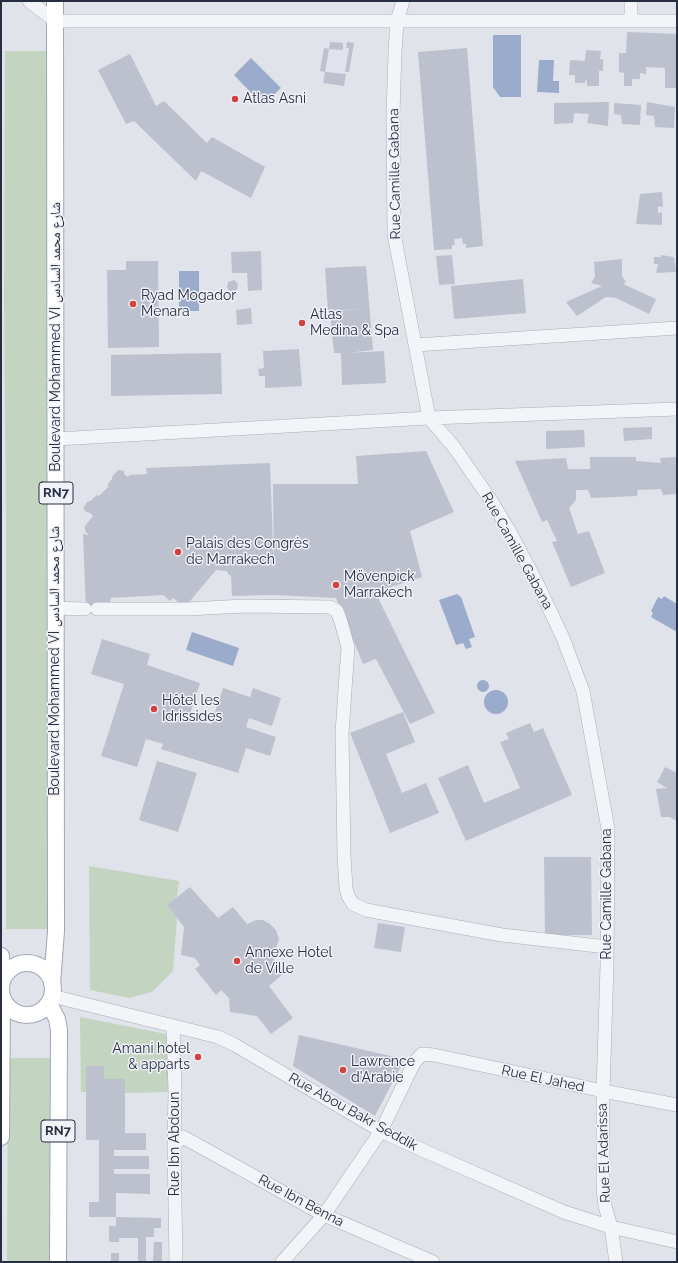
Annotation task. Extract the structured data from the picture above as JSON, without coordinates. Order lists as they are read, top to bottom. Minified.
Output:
{"streets":{"main road":["Boulevard Mohammed VI شارع محمد السادس","RN7"],"street":["Rue Camille Gabana","Rue El Jahed","Rue Abou Bakr Seddik","Rue Ibn Abdoun","Rue El Adarissa","Rue Ibn Benna"]},"crossings":[["Rue Camille Gabana","Rue El Jahed"],["Rue Camille Gabana","Rue El Adarissa"],["Boulevard Mohammed VI شارع محمد السادس","RN7"],["Boulevard Mohammed VI شارع محمد السادس","Rue Abou Bakr Seddik"],["RN7","Rue Abou Bakr Seddik"],["Rue El Jahed","Rue Abou Bakr Seddik"],["Rue El Jahed","Rue El Adarissa"],["Rue Abou Bakr Seddik","Rue Ibn Abdoun"],["Rue Abou Bakr Seddik","Rue El Adarissa"],["Rue Ibn Abdoun","Rue Ibn Benna"]],"places":["Atlas Asni","Ryad Mogador Menara","Atlas Medina & Spa","Palais des Congrès de Marrakech","Mövenpick Marrakech","Hôtel les Idrissides","Annexe Hotel de Ville","Amani hotel & apparts","Lawrence d'Arabie"]}
